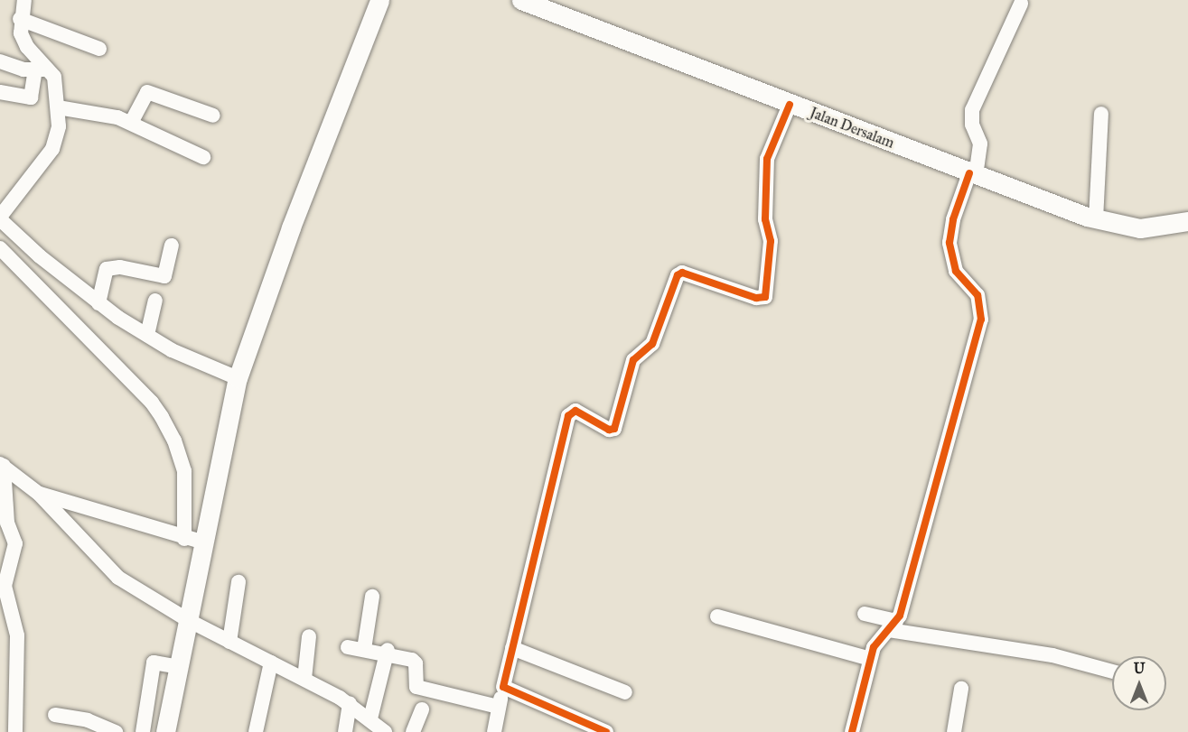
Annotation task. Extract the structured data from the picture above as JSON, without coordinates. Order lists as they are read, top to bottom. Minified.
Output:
{"streets":{"main road":["Jalan Dersalam"]},"north":"top"}
